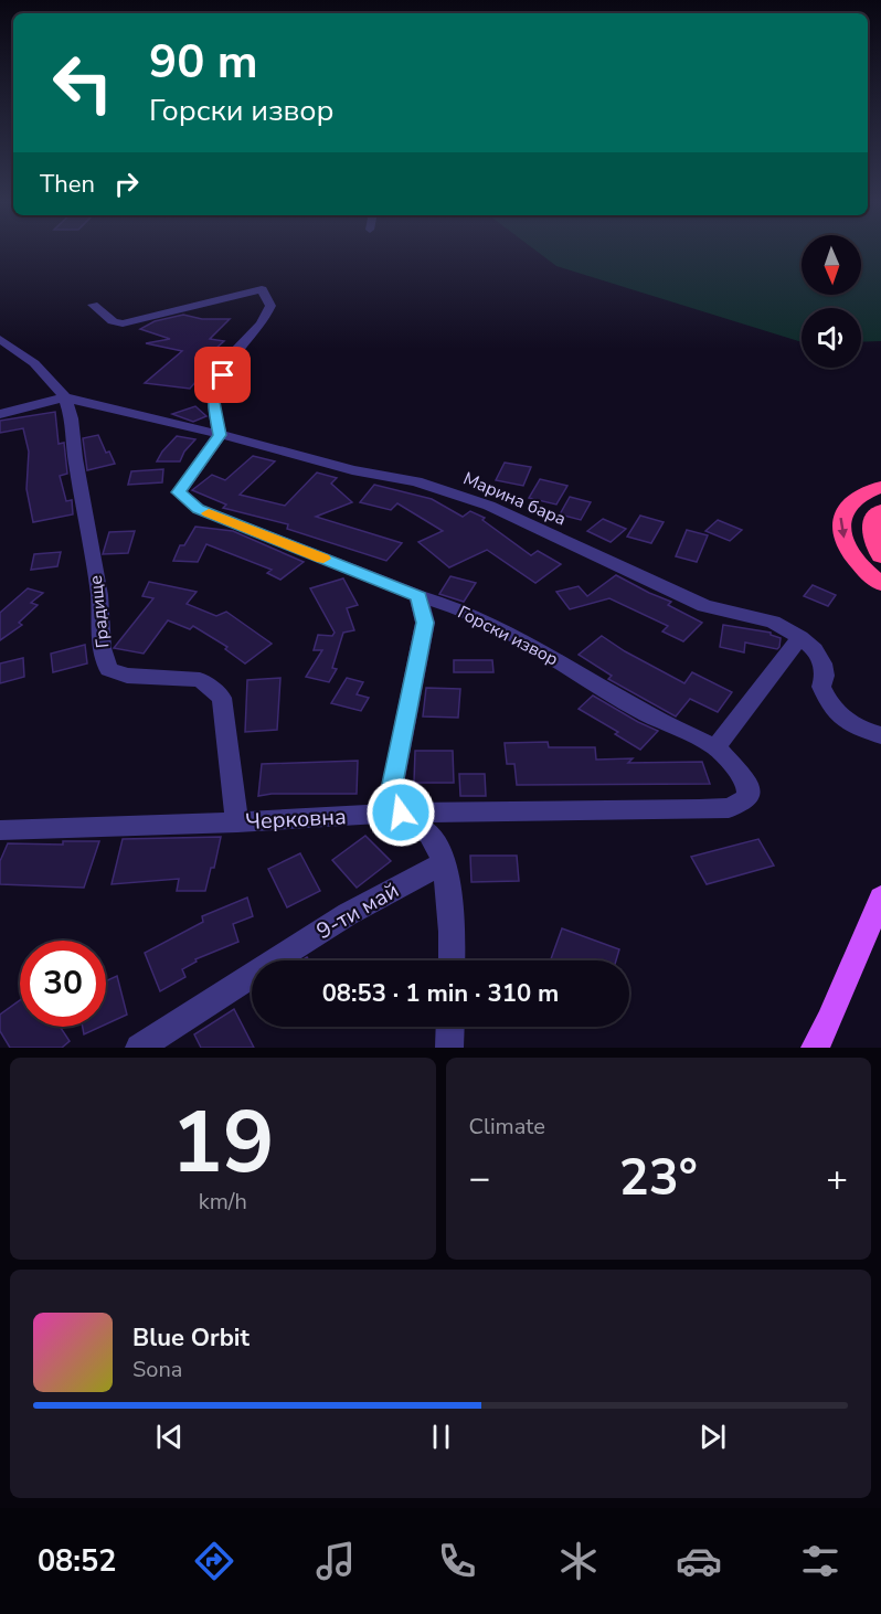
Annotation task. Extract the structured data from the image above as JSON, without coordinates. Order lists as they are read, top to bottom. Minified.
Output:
{"streets":{"street":["Марина бара","Градище","Горски извор","Черковна","9-ти май"]},"crossings":[["Марина бара","Градище"],["Марина бара","Горски извор"],["Градище","Черковна"],["Горски извор","Черковна"]],"north":"bottom","page":{"turn":["90 m","Горски извор"],"then":"Then","limit":"30","trip":"08:53 · 1 min · 310 m","tile":[["19","km/h"],"Climate"],"heat":["−","23°","+"],"song":["Blue Orbit","Sona"],"tabs":"08:52"}}
